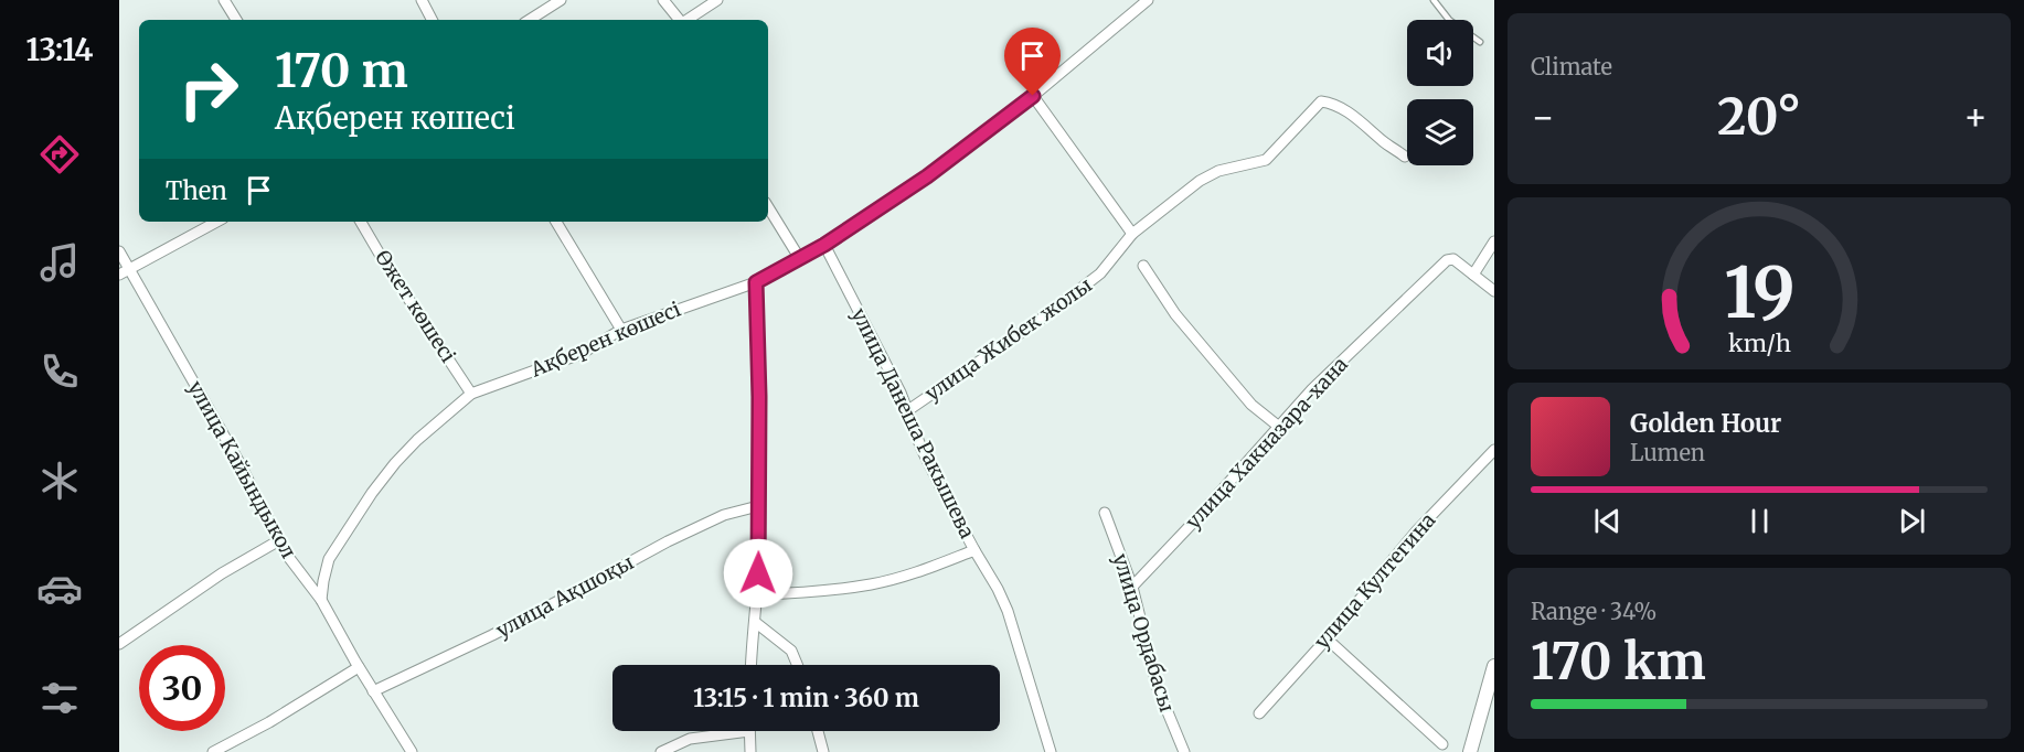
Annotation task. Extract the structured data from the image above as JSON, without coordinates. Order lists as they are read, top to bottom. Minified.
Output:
{"streets":{"street":["Өжет көшесі","Ақберен көшесі","улица Жибек жолы","улица Данеша Ракышева","улица Хакназара-хана","улица Кайындыкол","улица Култегина","улица Ақшоқы","улица Ордабасы"]},"crossings":[["Өжет көшесі","Ақберен көшесі"],["Ақберен көшесі","улица Данеша Ракышева"],["Ақберен көшесі","улица Кайындыкол"],["улица Жибек жолы","улица Данеша Ракышева"],["улица Хакназара-хана","улица Ордабасы"],["улица Кайындыкол","улица Ақшоқы"]],"page":{"tabs":"13:14","tile":["Climate",["Range · 34%","170 km"]],"turn":["170 m","Ақберен көшесі"],"heat":["−","20°","+"],"then":"Then","song":["Golden Hour","Lumen"],"limit":"30","trip":"13:15 · 1 min · 360 m","gauge":["19","km/h"]}}
